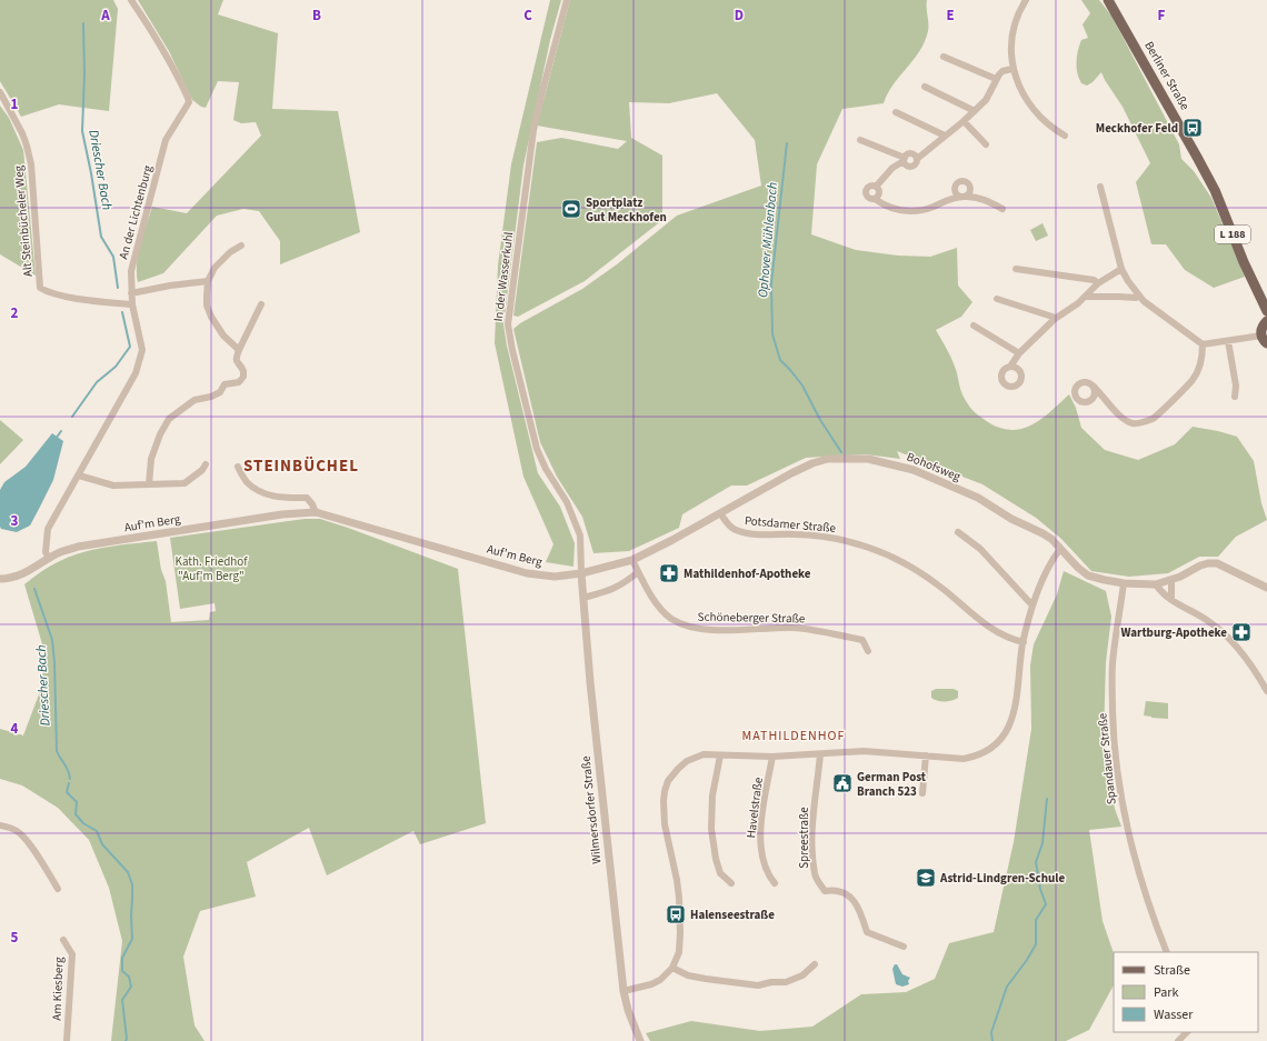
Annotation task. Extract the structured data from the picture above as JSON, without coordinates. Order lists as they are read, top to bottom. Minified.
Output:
{"streets":{"main road":["Berliner Straße","L 188"],"street":["An der Lichtenburg","Alt Steinbücheler Weg","In der Wasserkuhl","Bohofsweg","Auf'm Berg","Potsdamer Straße","Schöneberger Straße","Spandauer Straße","Havelstraße","Wilmersdorfer Straße","Spreestraße","Am Kiesberg"]},"crossings":[["An der Lichtenburg","Alt Steinbücheler Weg"],["An der Lichtenburg","Auf'm Berg"],["In der Wasserkuhl","Bohofsweg"],["In der Wasserkuhl","Auf'm Berg"],["In der Wasserkuhl","Wilmersdorfer Straße"],["Bohofsweg","Auf'm Berg"],["Bohofsweg","Potsdamer Straße"],["Bohofsweg","Schöneberger Straße"],["Bohofsweg","Spandauer Straße"],["Bohofsweg","Wilmersdorfer Straße"],["Auf'm Berg","Wilmersdorfer Straße"]],"districts":["STEINBÜCHEL","MATHILDENHOF"],"water":["Driescher Bach","Ophover Mühlenbach"],"parks":["Kath. Friedhof \"Auf'm Berg\""],"places":{"bus stop":["Meckhofer Feld","Halenseestraße"],"sports":["Sportplatz Gut Meckhofen"],"pharmacy":["Mathildenhof-Apotheke","Wartburg-Apotheke"],"public building":["German Post Branch 523"],"school or university":["Astrid-Lindgren-Schule"]},"legend":["Straße","Park","Wasser"],"grid":{"columns":["A","B","C","D","E","F"],"rows":["1","2","3","4","5"]}}
